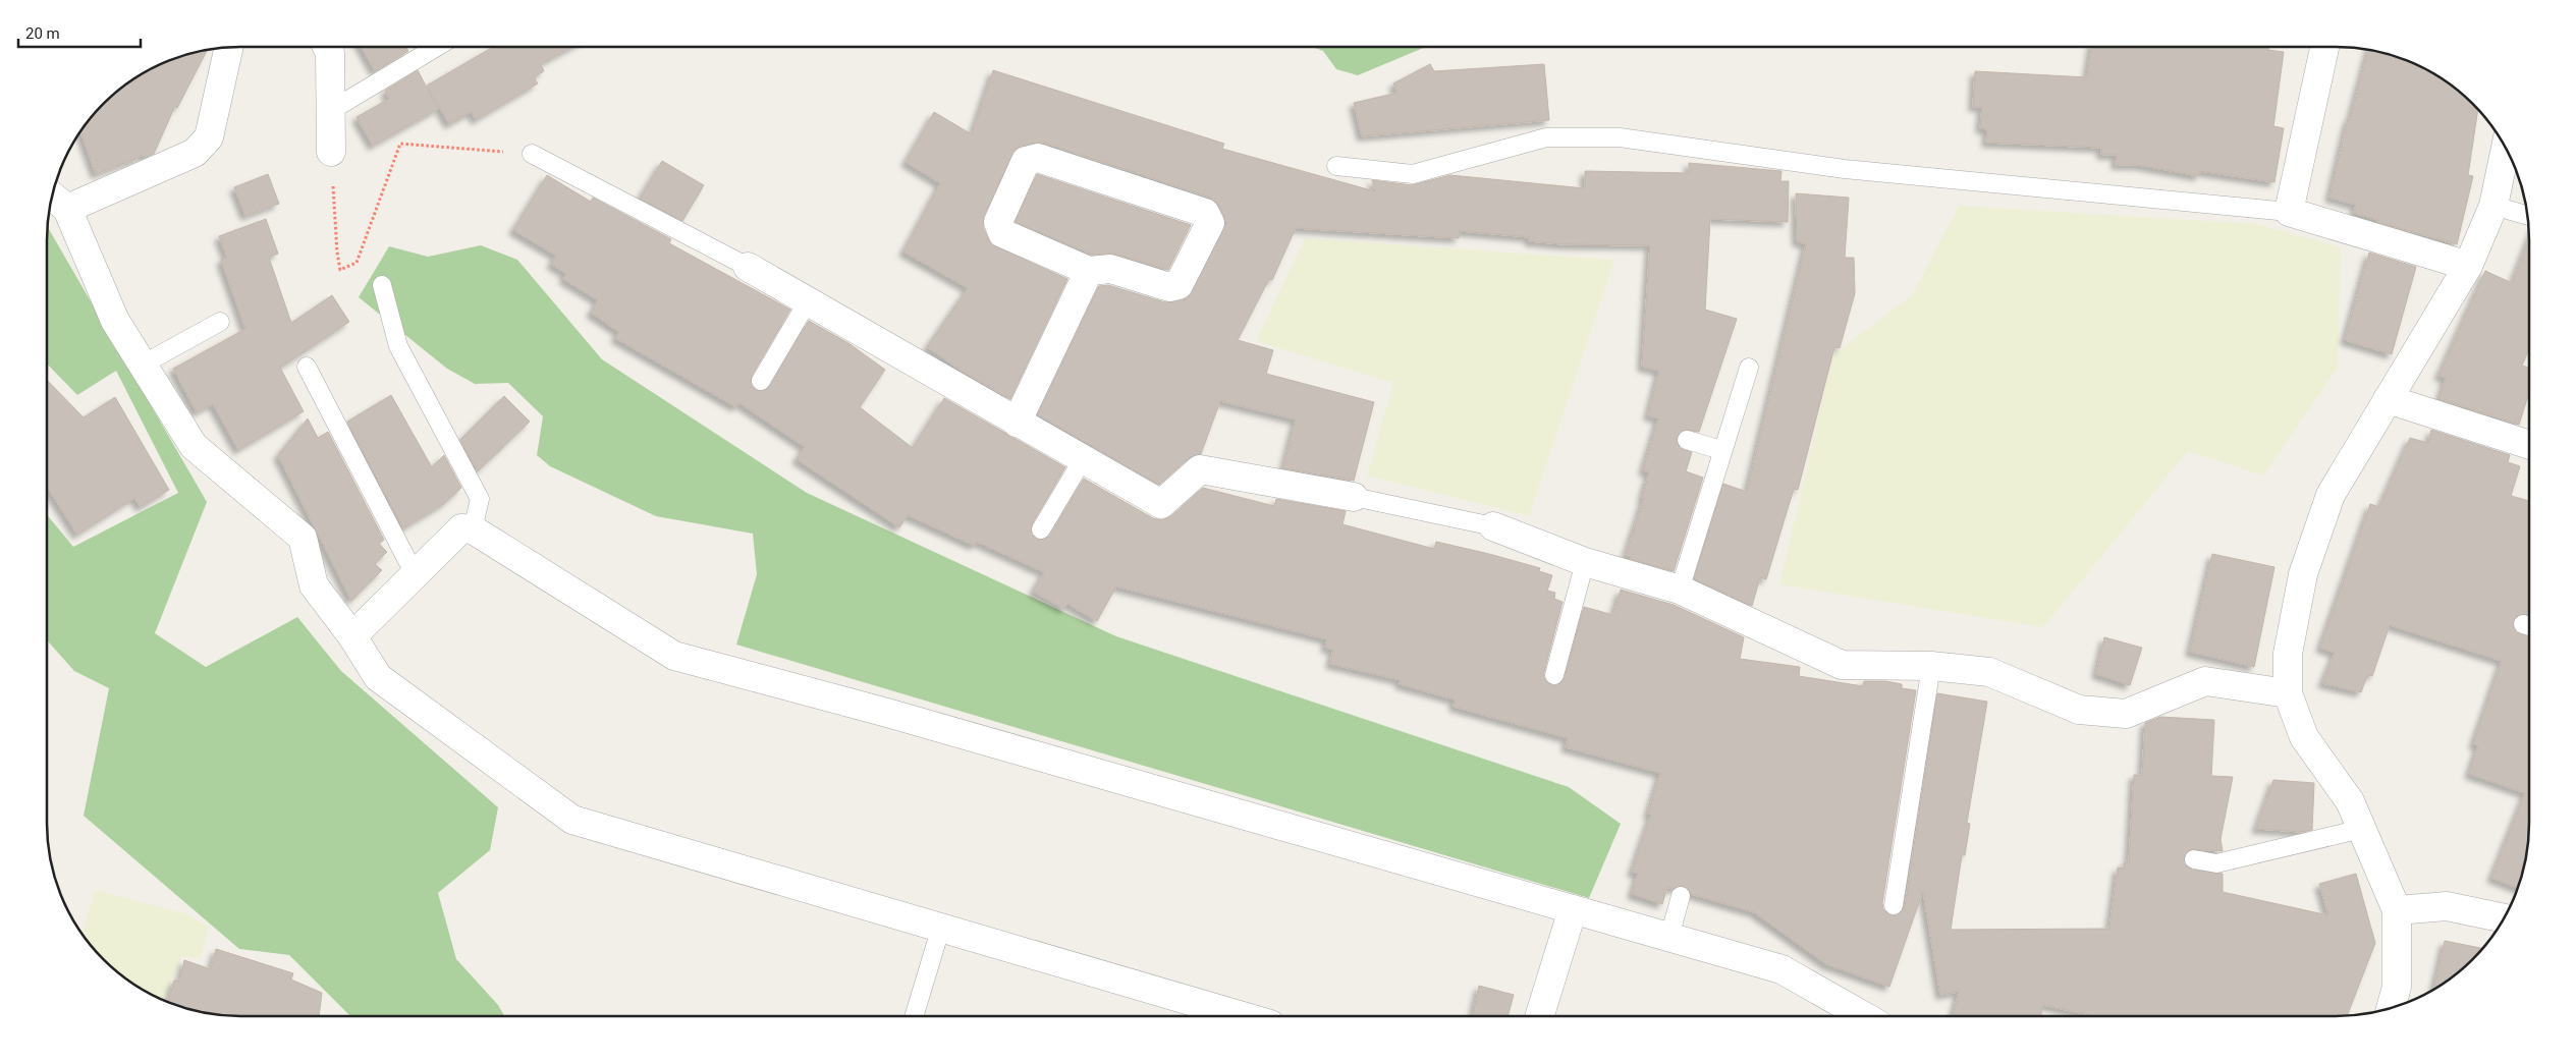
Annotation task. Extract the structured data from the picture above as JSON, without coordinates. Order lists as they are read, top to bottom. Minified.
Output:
{"scale_bar":"20 m"}
